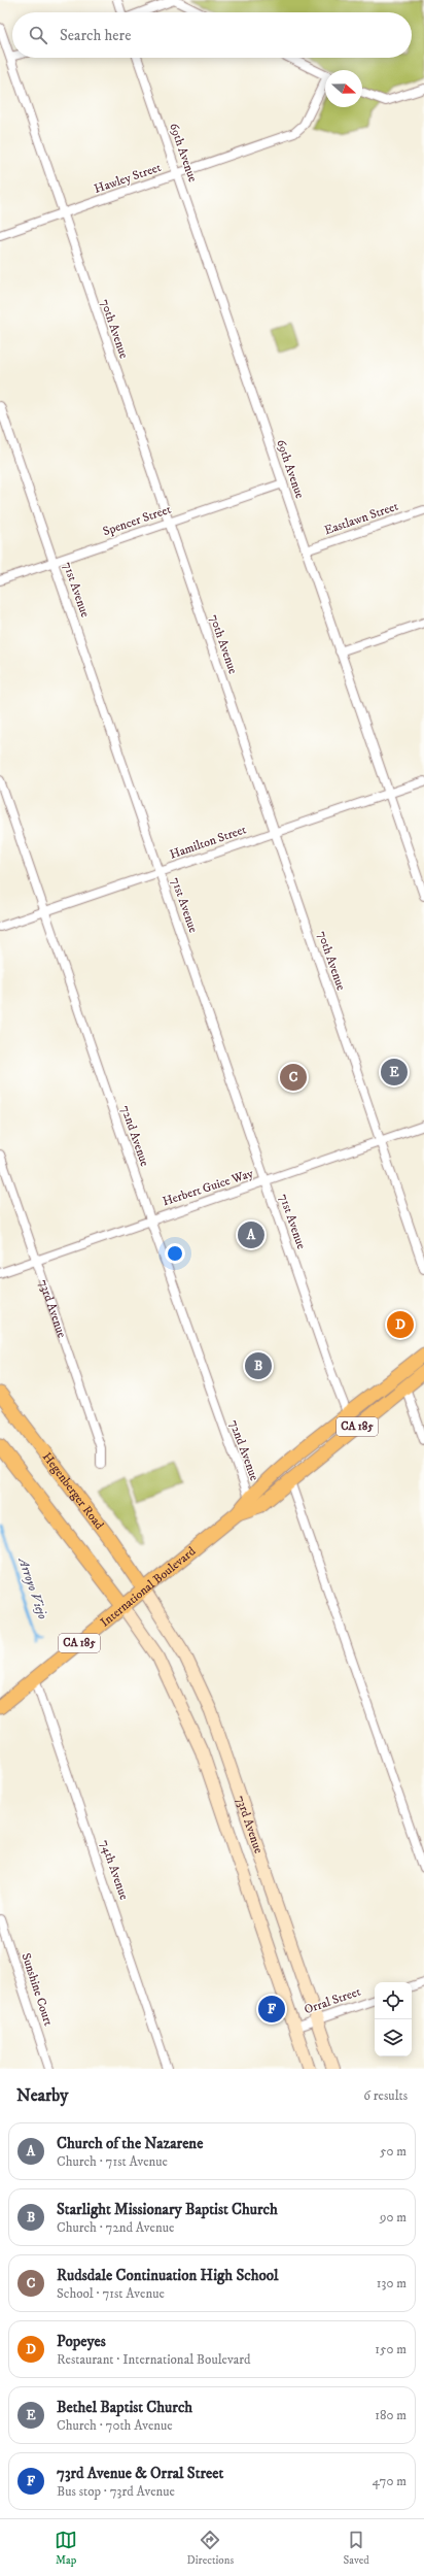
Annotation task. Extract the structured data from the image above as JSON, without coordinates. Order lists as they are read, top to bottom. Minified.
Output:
{"streets":{"main road":["73rd Avenue","CA 185","Hegenberger Road","International Boulevard"],"street":["69th Avenue","Hawley Street","70th Avenue","Eastlawn Street","Spencer Street","71st Avenue","Hamilton Street","72nd Avenue","Herbert Guice Way","74th Avenue","Sunshine Court","Orral Street"]},"crossings":[["69th Avenue","Hawley Street"],["69th Avenue","Eastlawn Street"],["69th Avenue","Spencer Street"],["69th Avenue","Hamilton Street"],["Hawley Street","70th Avenue"],["70th Avenue","Spencer Street"],["70th Avenue","Hamilton Street"],["70th Avenue","Herbert Guice Way"],["Spencer Street","71st Avenue"],["71st Avenue","Hamilton Street"],["71st Avenue","Herbert Guice Way"],["71st Avenue","International Boulevard"],["Hamilton Street","72nd Avenue"],["72nd Avenue","Herbert Guice Way"],["72nd Avenue","International Boulevard"],["Herbert Guice Way","73rd Avenue"],["73rd Avenue","Hegenberger Road"],["73rd Avenue","International Boulevard"],["73rd Avenue","Orral Street"],["Hegenberger Road","International Boulevard"],["International Boulevard","74th Avenue"]],"water":["Arroyo Viejo"],"north":"right","page":{"search":"Search here","pins":["E","C","A","D","B","F"],"heading":["Nearby","6 results"],"list":[{"mark":"A","name":"Church of the Nazarene","note":"Church · 71st Avenue","value":"50 m"},{"mark":"B","name":"Starlight Missionary Baptist Church","note":"Church · 72nd Avenue","value":"90 m"},{"mark":"C","name":"Rudsdale Continuation High School","note":"School · 71st Avenue","value":"130 m"},{"mark":"D","name":"Popeyes","note":"Restaurant · International Boulevard","value":"150 m"},{"mark":"E","name":"Bethel Baptist Church","note":"Church · 70th Avenue","value":"180 m"},{"mark":"F","name":"73rd Avenue & Orral Street","note":"Bus stop · 73rd Avenue","value":"470 m"}],"nav":["Map","Directions","Saved"]}}
